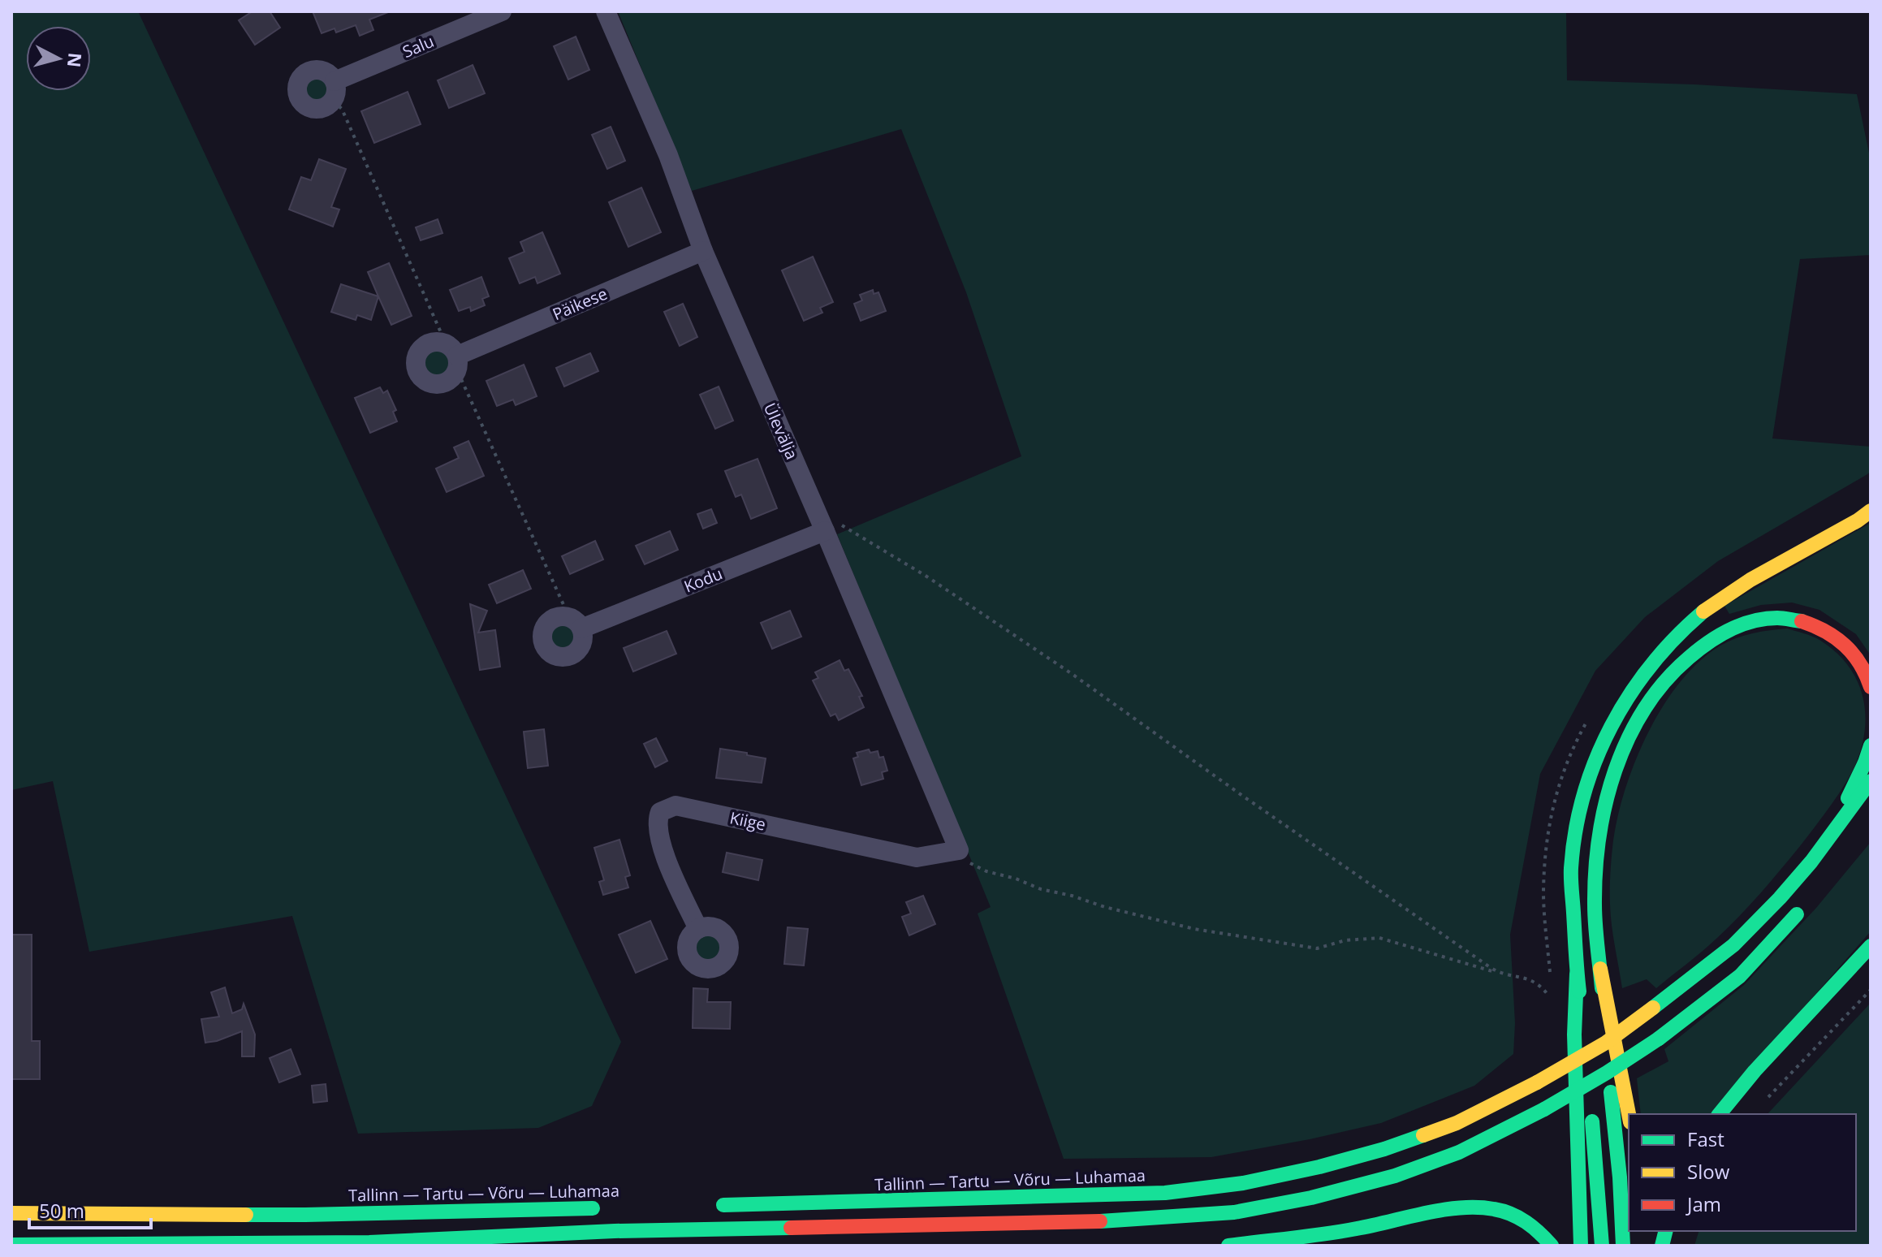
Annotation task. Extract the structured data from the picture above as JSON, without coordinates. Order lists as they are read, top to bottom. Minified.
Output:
{"streets":{"main road":["Tallinn — Tartu — Võru — Luhamaa"],"street":["Salu","Päikese","Ülevälja","Kodu","Kiige"]},"crossings":[["Päikese","Ülevälja"],["Ülevälja","Kodu"],["Ülevälja","Kiige"]],"legend":["Fast","Slow","Jam"],"scale_bar":"50 m","north":"right"}
